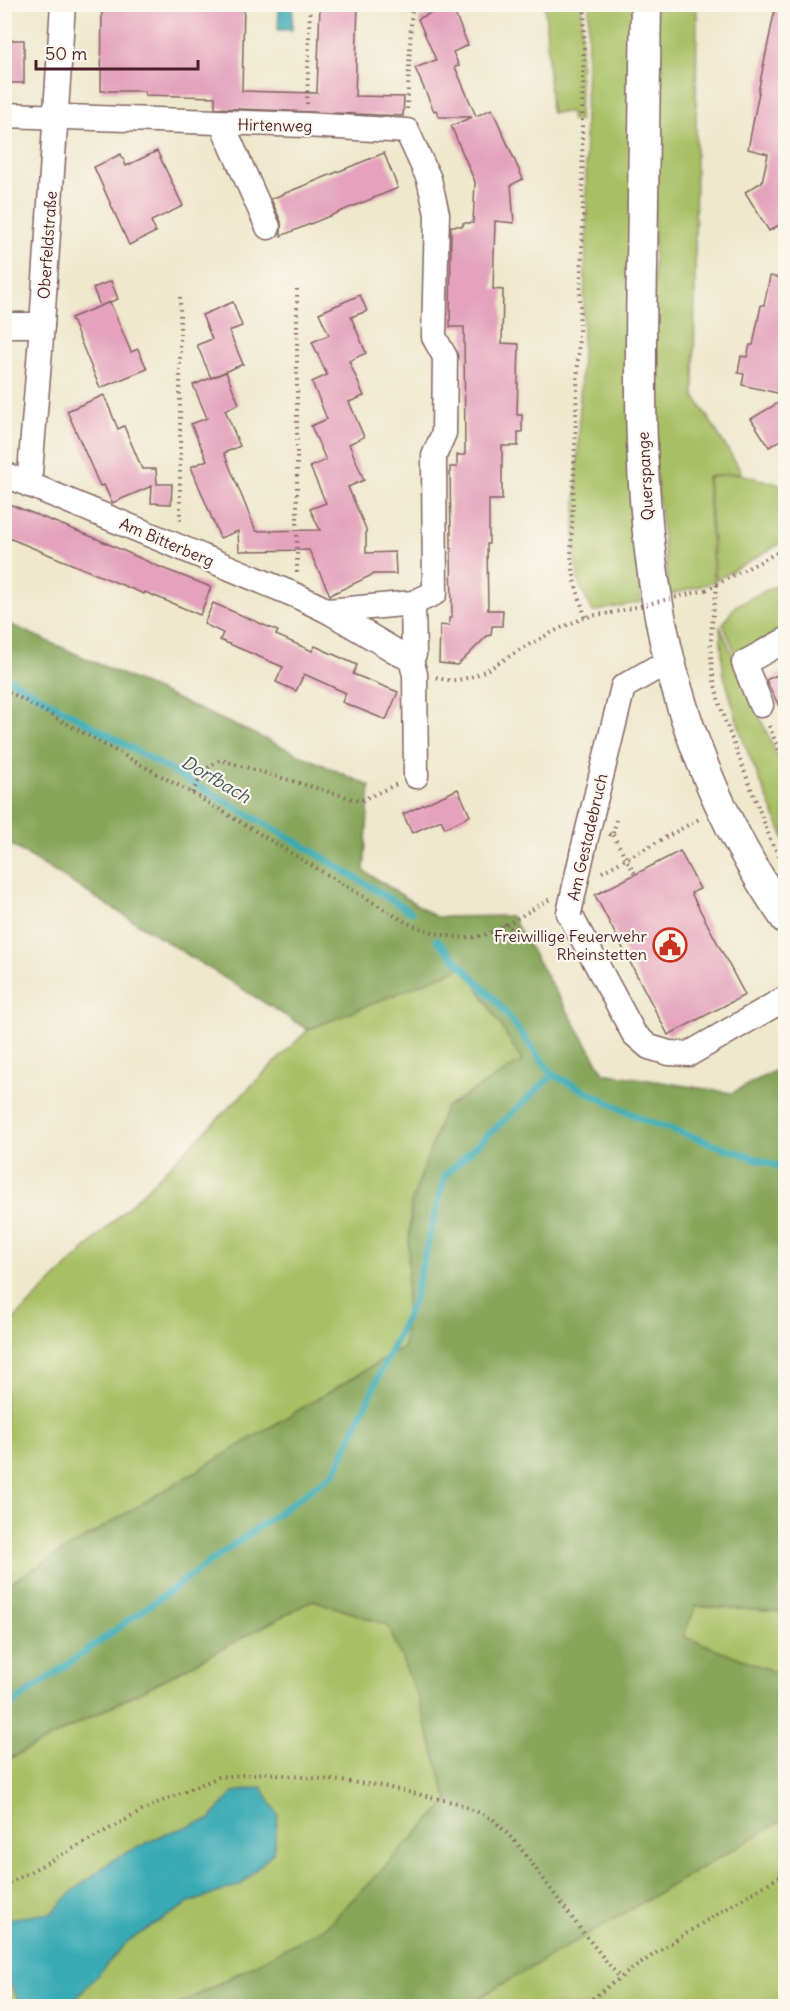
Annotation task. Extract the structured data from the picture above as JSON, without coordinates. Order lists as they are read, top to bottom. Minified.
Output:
{"streets":{"main road":["Querspange"],"street":["Hirtenweg","Oberfeldstraße","Am Bitterberg","Am Gestadebruch"]},"crossings":[["Hirtenweg","Oberfeldstraße"],["Oberfeldstraße","Am Bitterberg"],["Querspange","Am Gestadebruch"]],"water":["Dorfbach"],"places":{"public building":["Freiwillige Feuerwehr Rheinstetten"]},"scale_bar":"50 m"}
